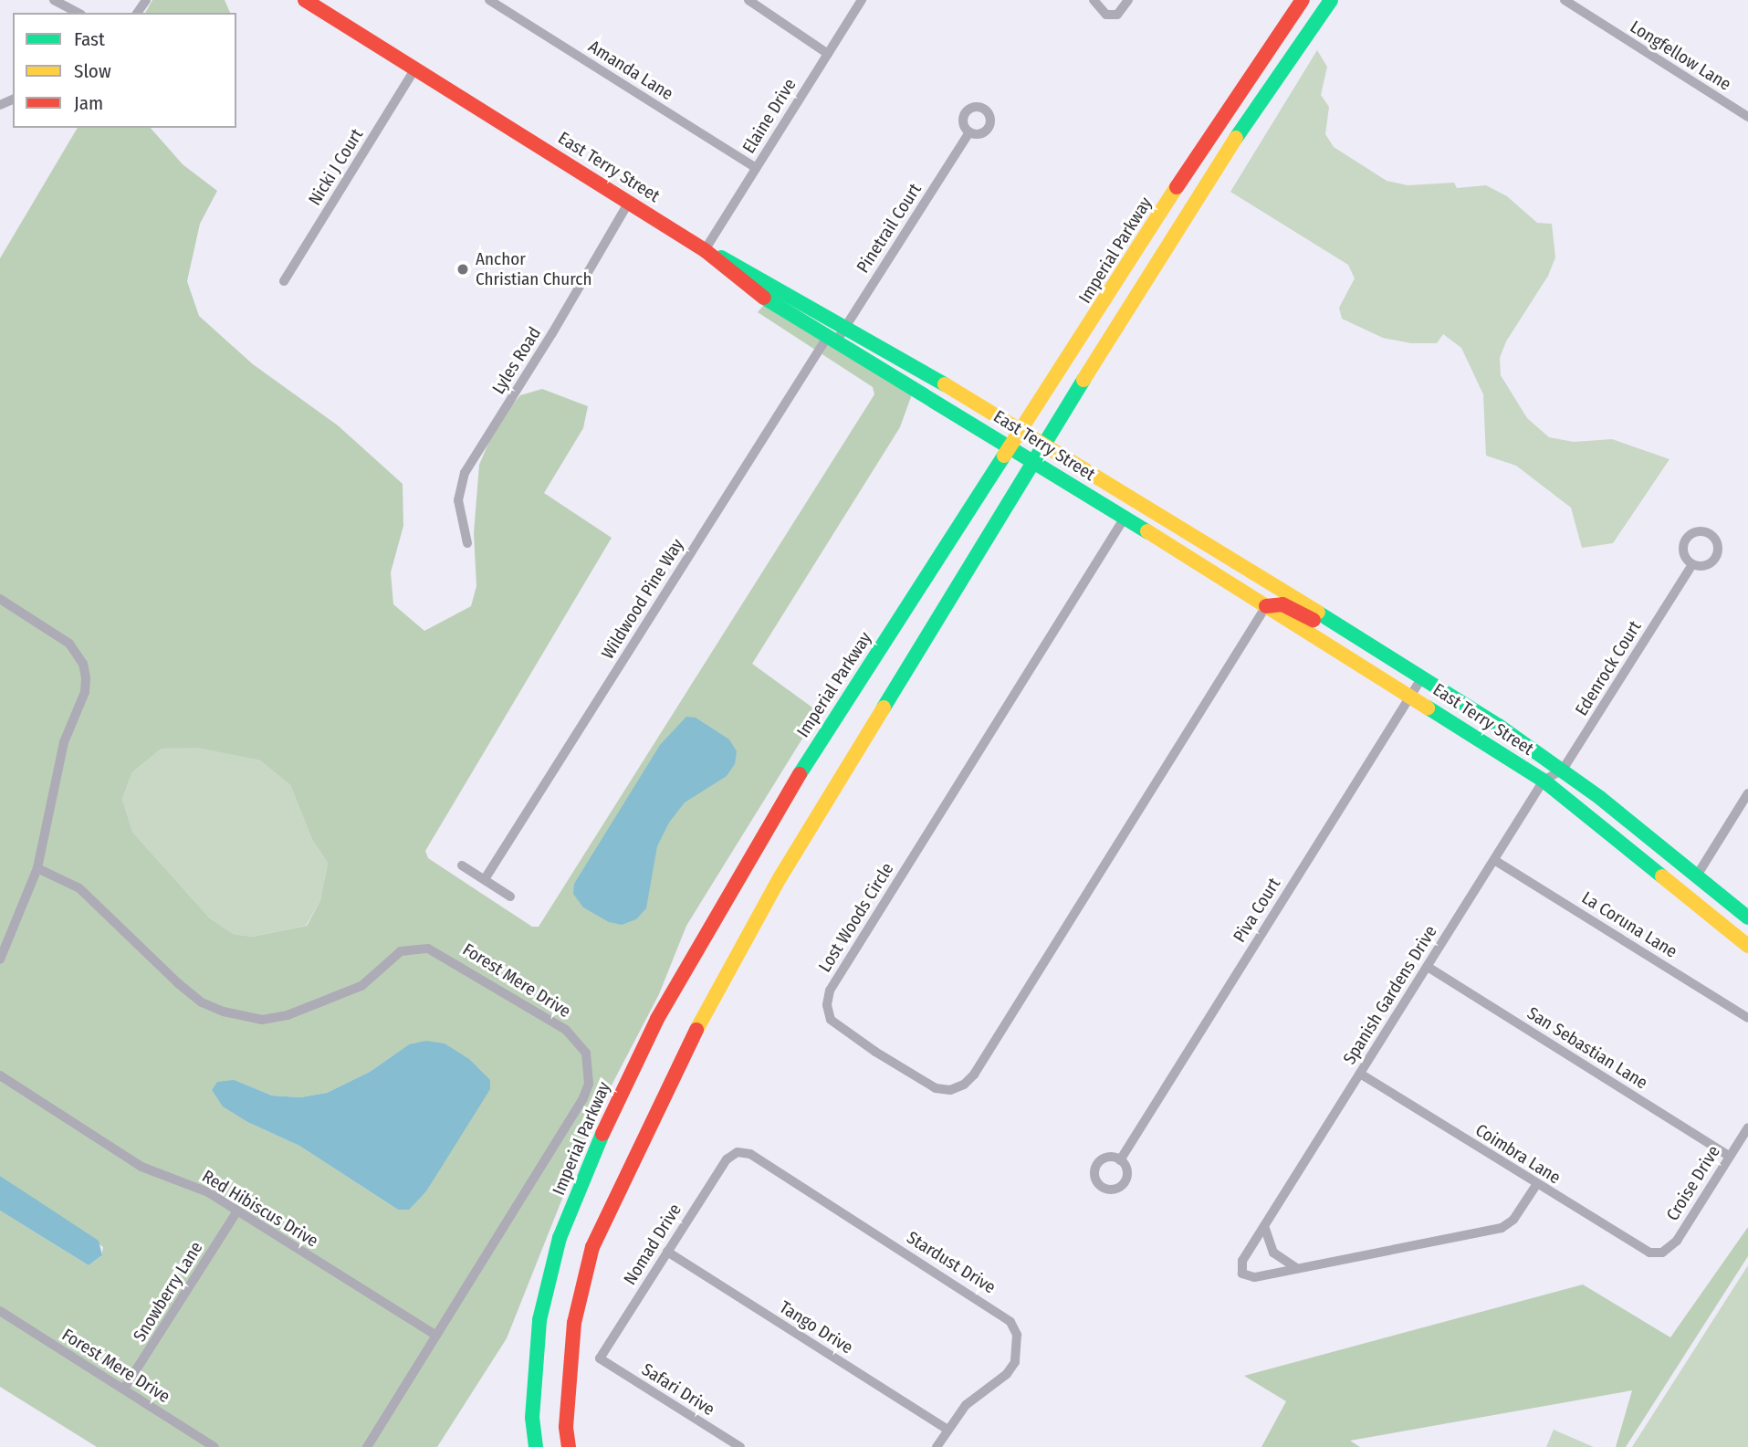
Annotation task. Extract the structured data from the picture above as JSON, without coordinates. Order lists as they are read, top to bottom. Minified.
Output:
{"streets":{"main road":["East Terry Street","Imperial Parkway"],"street":["Longfellow Lane","Amanda Lane","Elaine Drive","Nicki J Court","Pinetrail Court","Lyles Road","Wildwood Pine Way","Edenrock Court","Piva Court","Lost Woods Circle","La Coruna Lane","Forest Mere Drive","Spanish Gardens Drive","San Sebastian Lane","Coimbra Lane","Croise Drive","Red Hibiscus Drive","Nomad Drive","Stardust Drive","Snowberry Lane","Tango Drive","Safari Drive"]},"crossings":[["Amanda Lane","Elaine Drive"],["Elaine Drive","East Terry Street"],["Nicki J Court","East Terry Street"],["East Terry Street","Pinetrail Court"],["East Terry Street","Imperial Parkway"],["East Terry Street","Lyles Road"],["East Terry Street","Wildwood Pine Way"],["East Terry Street","Edenrock Court"],["East Terry Street","Piva Court"],["East Terry Street","Lost Woods Circle"],["East Terry Street","Spanish Gardens Drive"],["Pinetrail Court","Wildwood Pine Way"],["Edenrock Court","Spanish Gardens Drive"],["La Coruna Lane","Spanish Gardens Drive"],["Forest Mere Drive","Red Hibiscus Drive"],["Forest Mere Drive","Snowberry Lane"],["Spanish Gardens Drive","San Sebastian Lane"],["Spanish Gardens Drive","Coimbra Lane"],["San Sebastian Lane","Croise Drive"],["Coimbra Lane","Croise Drive"],["Red Hibiscus Drive","Snowberry Lane"],["Nomad Drive","Stardust Drive"],["Nomad Drive","Tango Drive"],["Nomad Drive","Safari Drive"],["Stardust Drive","Tango Drive"]],"places":["Anchor Christian Church"],"legend":["Fast","Slow","Jam"]}
